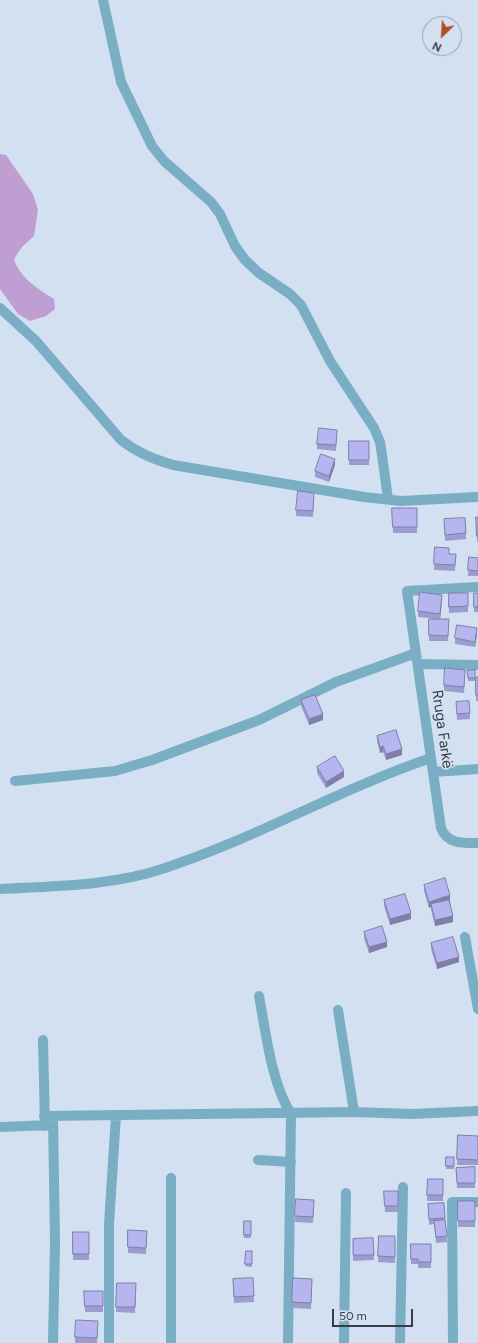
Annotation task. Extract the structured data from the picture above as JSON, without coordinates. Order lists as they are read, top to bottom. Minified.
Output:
{"streets":{"street":["Rruga Farkë"]},"scale_bar":"50 m","north":"bottom left"}
